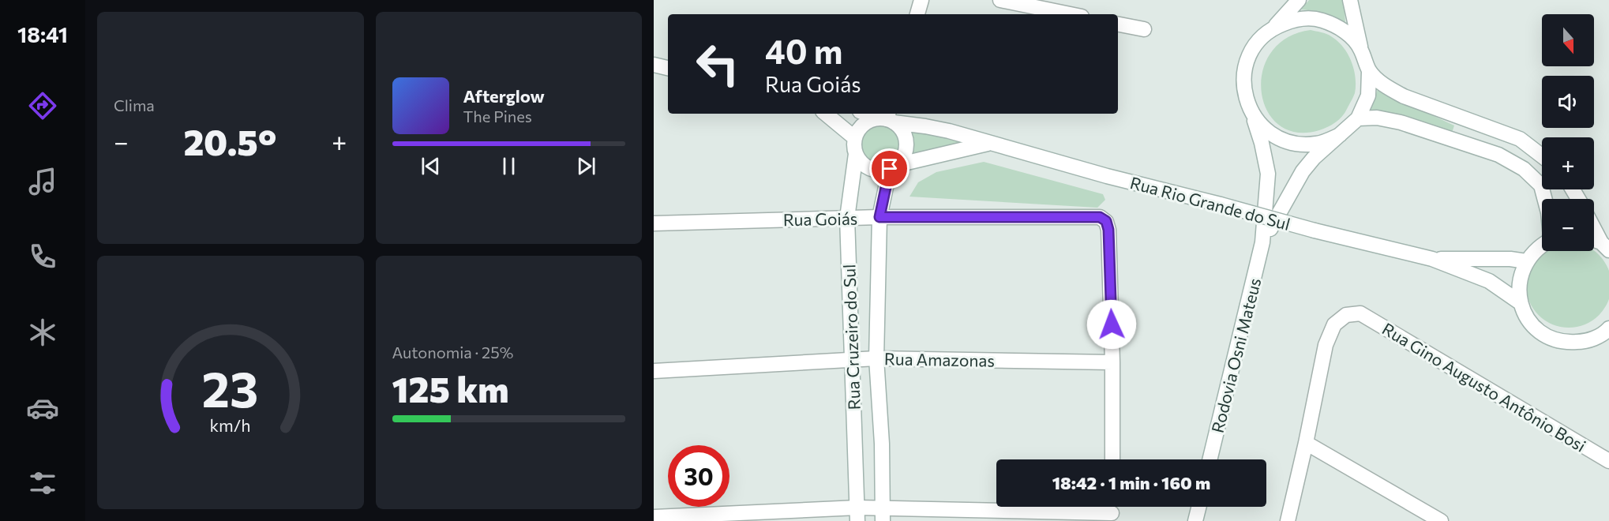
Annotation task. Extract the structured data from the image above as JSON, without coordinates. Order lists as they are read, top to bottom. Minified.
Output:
{"streets":{"street":["Rua Rio Grande do Sul","Rua Goiás","Rua Cruzeiro do Sul","Rodovia Osni Mateus","Rua Amazonas","Rua Gino Augusto Antônio Bosi"]},"crossings":[["Rua Rio Grande do Sul","Rua Cruzeiro do Sul"],["Rua Goiás","Rua Cruzeiro do Sul"],["Rua Goiás","Rua Amazonas"],["Rua Cruzeiro do Sul","Rua Amazonas"]],"north":"bottom","page":{"tabs":"18:41","tile":["Clima",["Autonomia · 25%","125 km"]],"map_buttons":["+","−"],"turn":["40 m","Rua Goiás"],"song":["Afterglow","The Pines"],"heat":["−","20.5°","+"],"limit":"30","trip":"18:42 · 1 min · 160 m","gauge":["23","km/h"]}}
